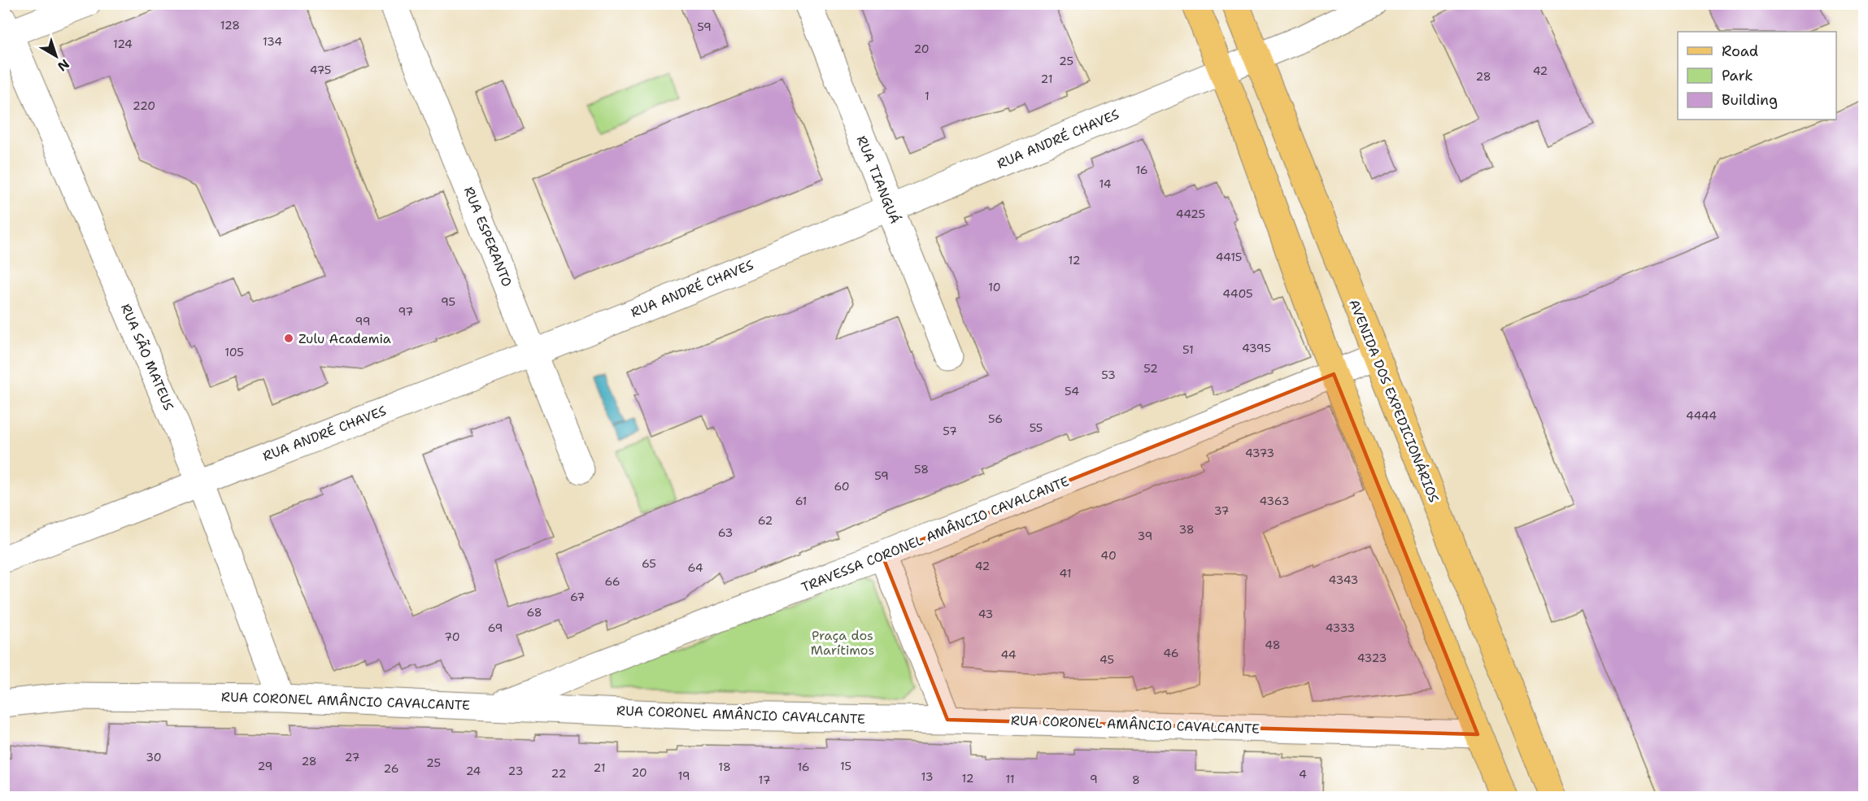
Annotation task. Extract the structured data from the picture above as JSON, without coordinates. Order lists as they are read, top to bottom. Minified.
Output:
{"streets":{"main road":["AVENIDA DOS EXPEDICIONÁRIOS"],"street":["RUA ANDRÉ CHAVES","RUA TIANGUÁ","RUA ESPERANTO","RUA SÃO MATEUS","TRAVESSA CORONEL AMÂNCIO CAVALCANTE","RUA CORONEL AMÂNCIO CAVALCANTE"]},"crossings":[["RUA ANDRÉ CHAVES","RUA TIANGUÁ"],["RUA ANDRÉ CHAVES","RUA ESPERANTO"],["RUA ANDRÉ CHAVES","RUA SÃO MATEUS"],["RUA ANDRÉ CHAVES","AVENIDA DOS EXPEDICIONÁRIOS"],["RUA SÃO MATEUS","RUA CORONEL AMÂNCIO CAVALCANTE"],["AVENIDA DOS EXPEDICIONÁRIOS","TRAVESSA CORONEL AMÂNCIO CAVALCANTE"],["TRAVESSA CORONEL AMÂNCIO CAVALCANTE","RUA CORONEL AMÂNCIO CAVALCANTE"]],"parks":["Praça dos Marítimos"],"places":["Zulu Academia"],"house_numbers":["128","59","134","124","20","25","475","42","28","21","1","220","16","14","4425","4415","12","10","4405","95","97","99","4395","51","105","52","53","54","4444","56","55","57","4373","58","59","60","61","4363","37","62","38","63","39","40","65","42","64","41","4343","66","67","68","43","69","4333","70","48","46","44","4323","45","30","27","28","25","29","15","18","16","21","26","24","23","20","22","4","19","13","12","11","9","17","8"],"legend":["Road","Park","Building"],"north":"bottom right"}
